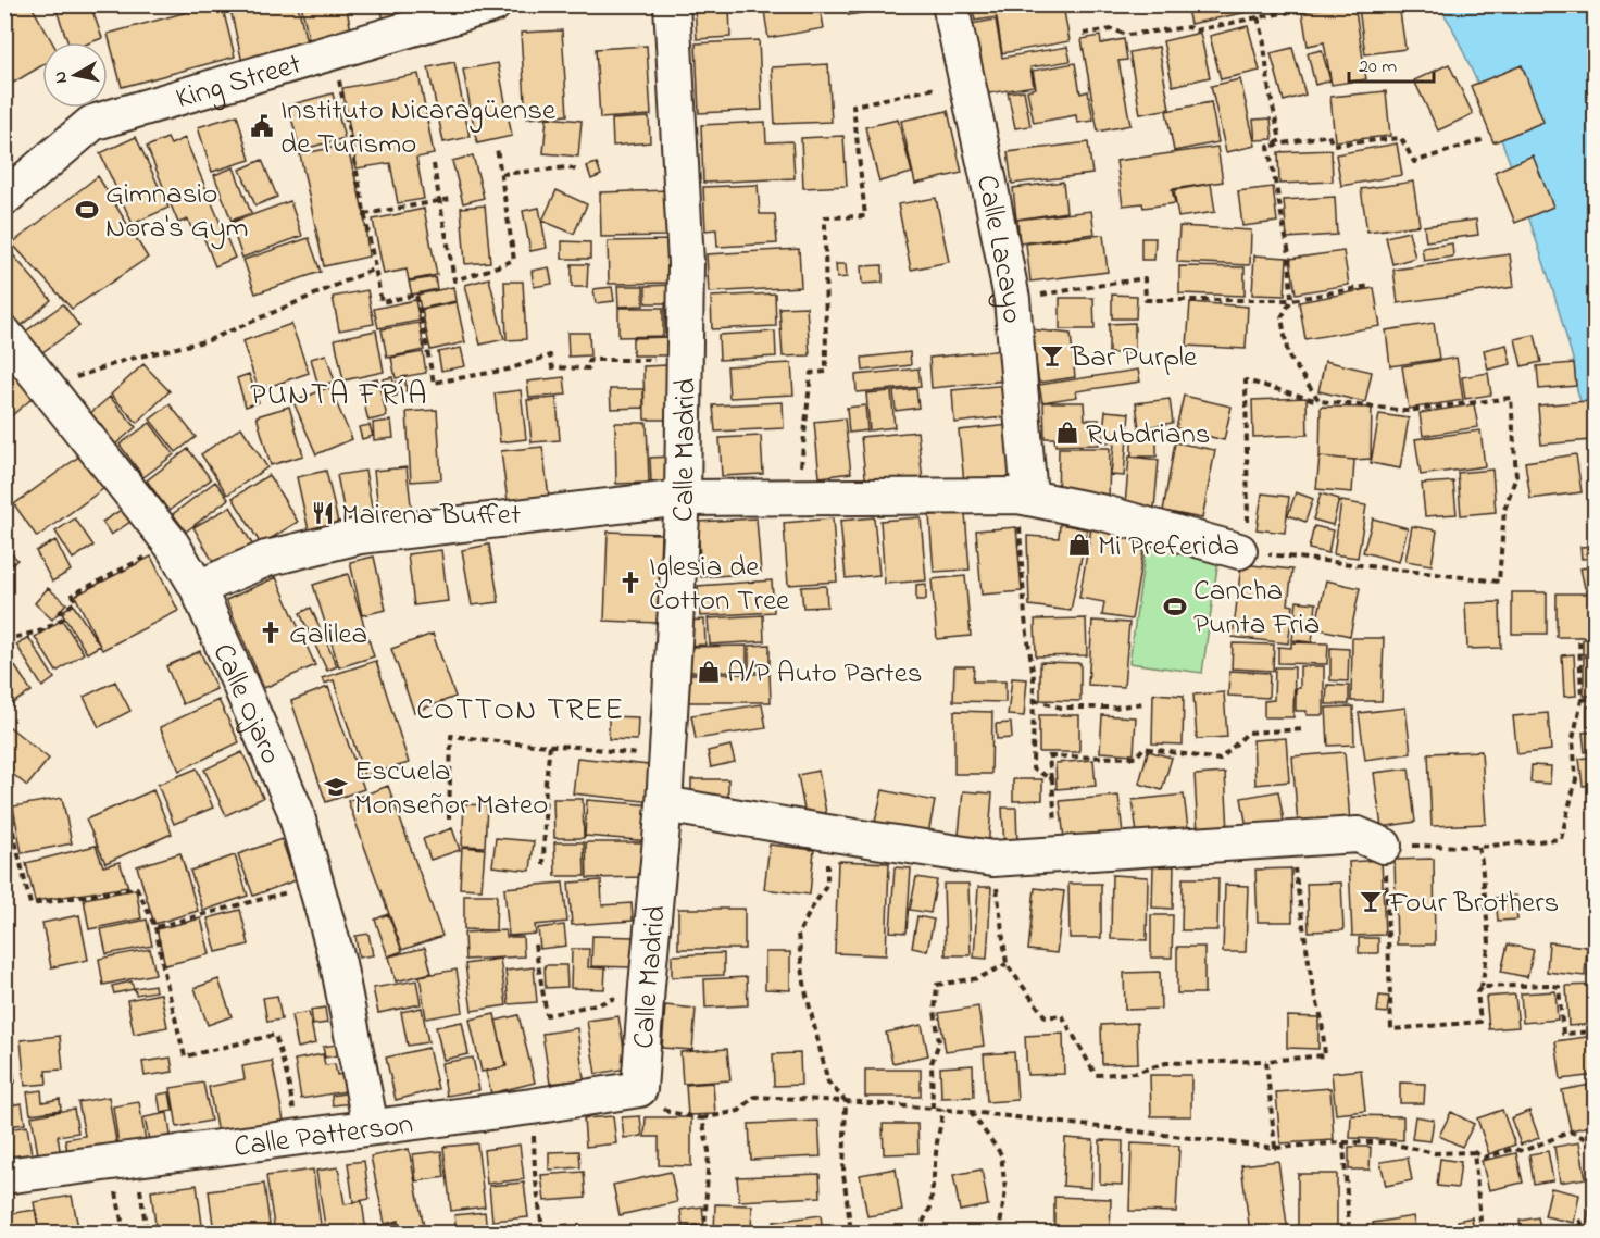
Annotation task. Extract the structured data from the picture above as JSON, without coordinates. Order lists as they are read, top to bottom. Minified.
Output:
{"streets":{"street":["King Street","Calle Lacayo","Calle Madrid","Calle Ojaro","Calle Patterson"]},"crossings":[["Calle Madrid","Calle Patterson"],["Calle Ojaro","Calle Patterson"]],"districts":["PUNTA FRÍA","COTTON TREE"],"places":{"public building":["Instituto Nicaragüense de Turismo"],"sports":["Gimnasio Nora's Gym","Cancha Punta Fria"],"bar":["Bar Purple","Four Brothers"],"shop":["Rubdrians","Mi Preferida","A/P Auto Partes"],"restaurant":["Mairena Buffet"],"church":["Iglesia de Cotton Tree","Galilea"],"school or university":["Escuela Monseñor Mateo"]},"scale_bar":"20 m","north":"left"}
